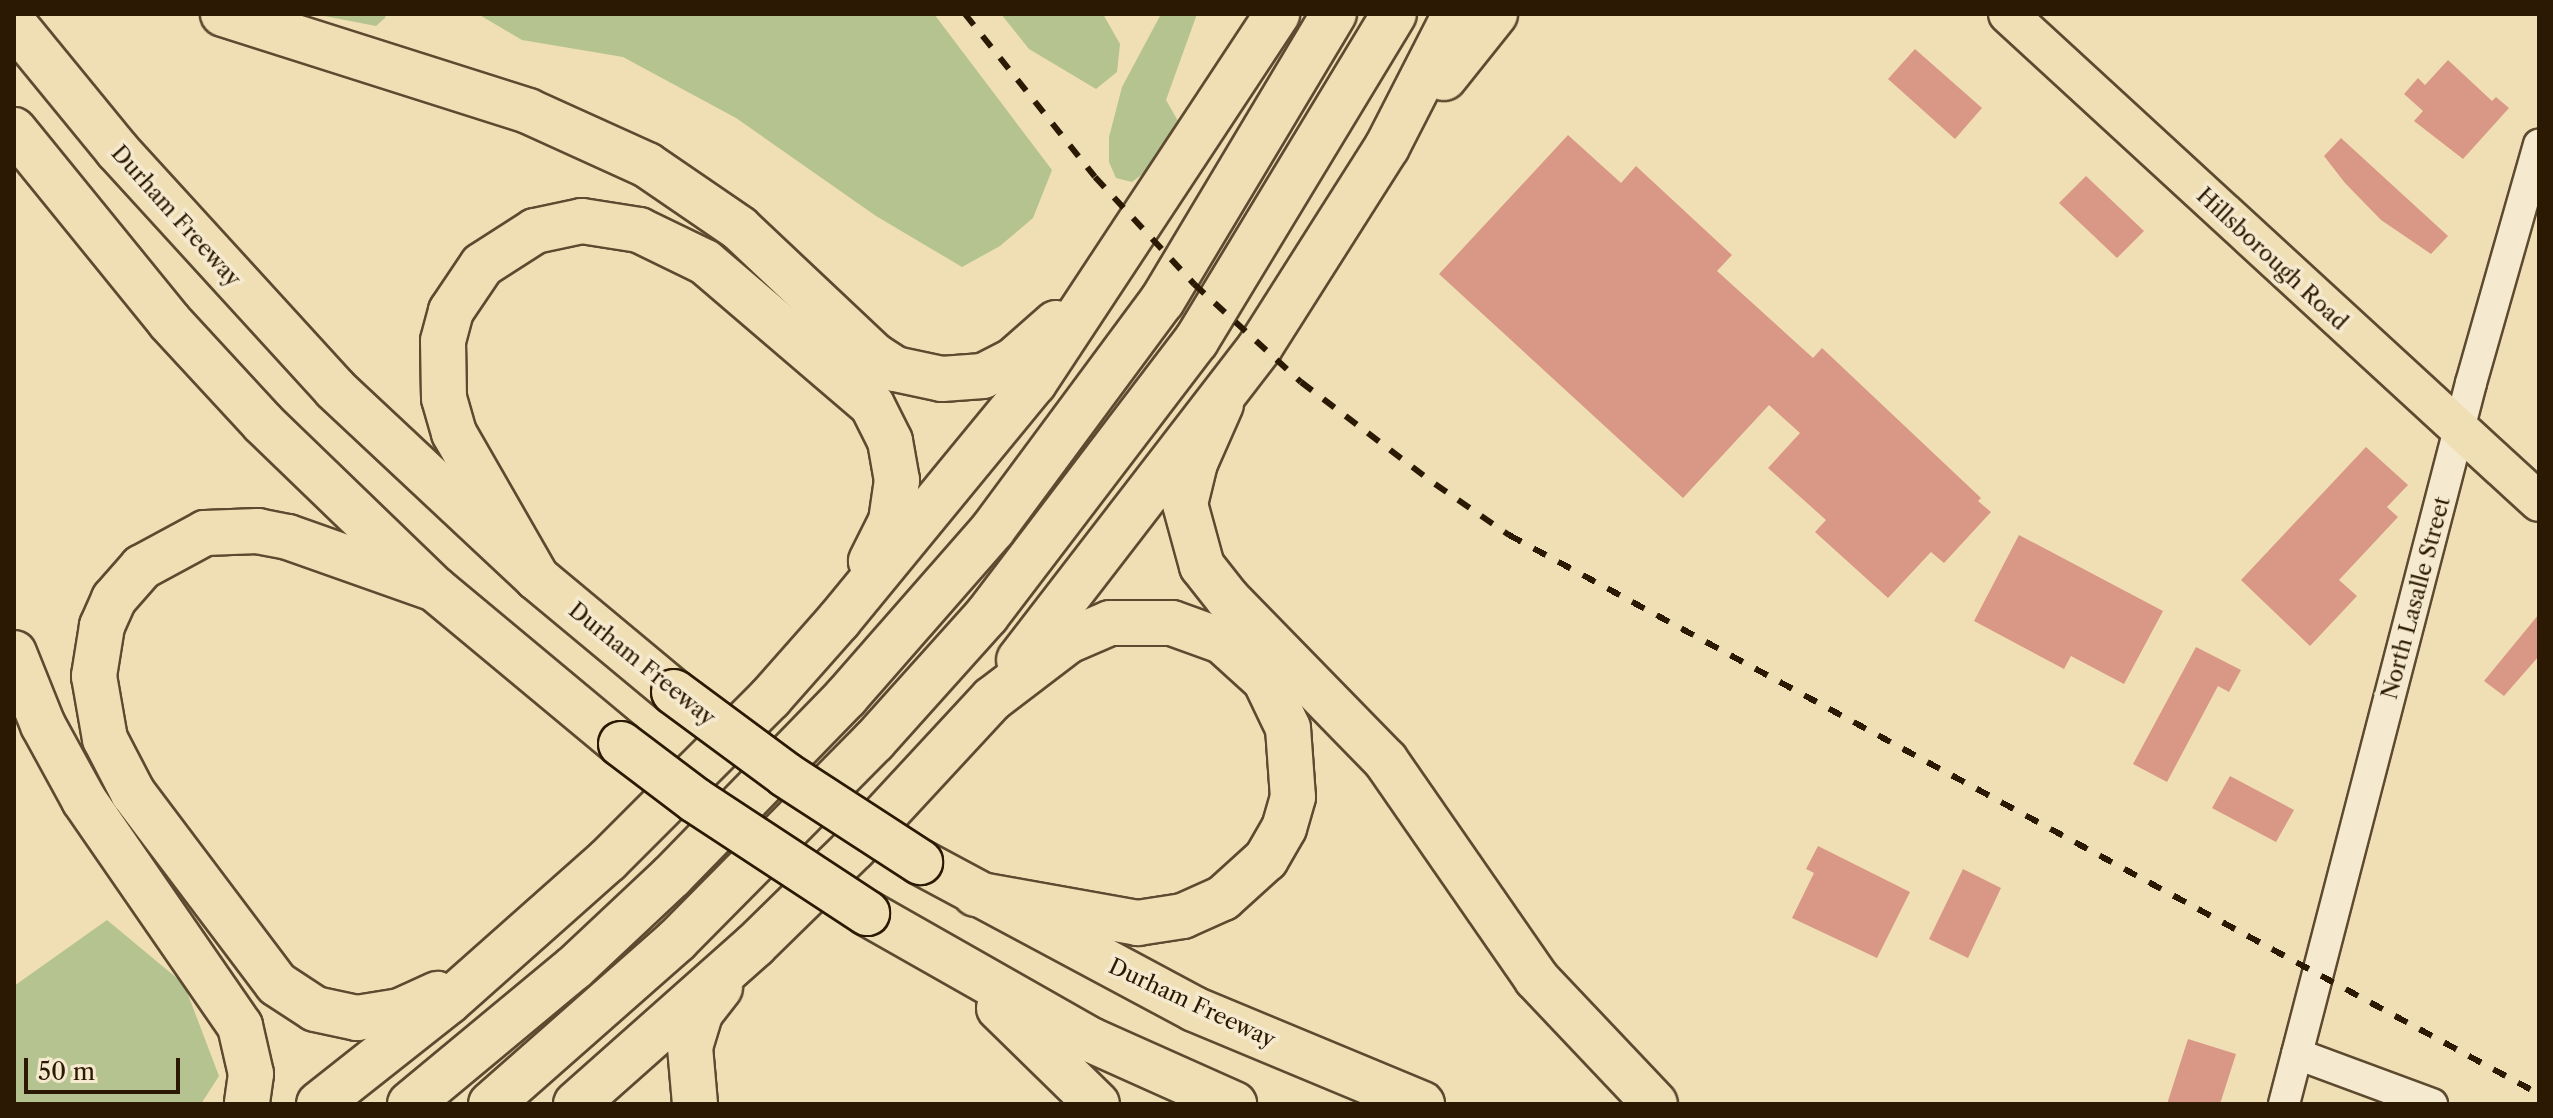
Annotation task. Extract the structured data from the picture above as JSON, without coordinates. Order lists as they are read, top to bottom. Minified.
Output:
{"streets":{"highway":["Durham Freeway"],"main road":["Hillsborough Road"],"street":["North Lasalle Street"]},"crossings":[["Hillsborough Road","North Lasalle Street"]],"scale_bar":"50 m"}
